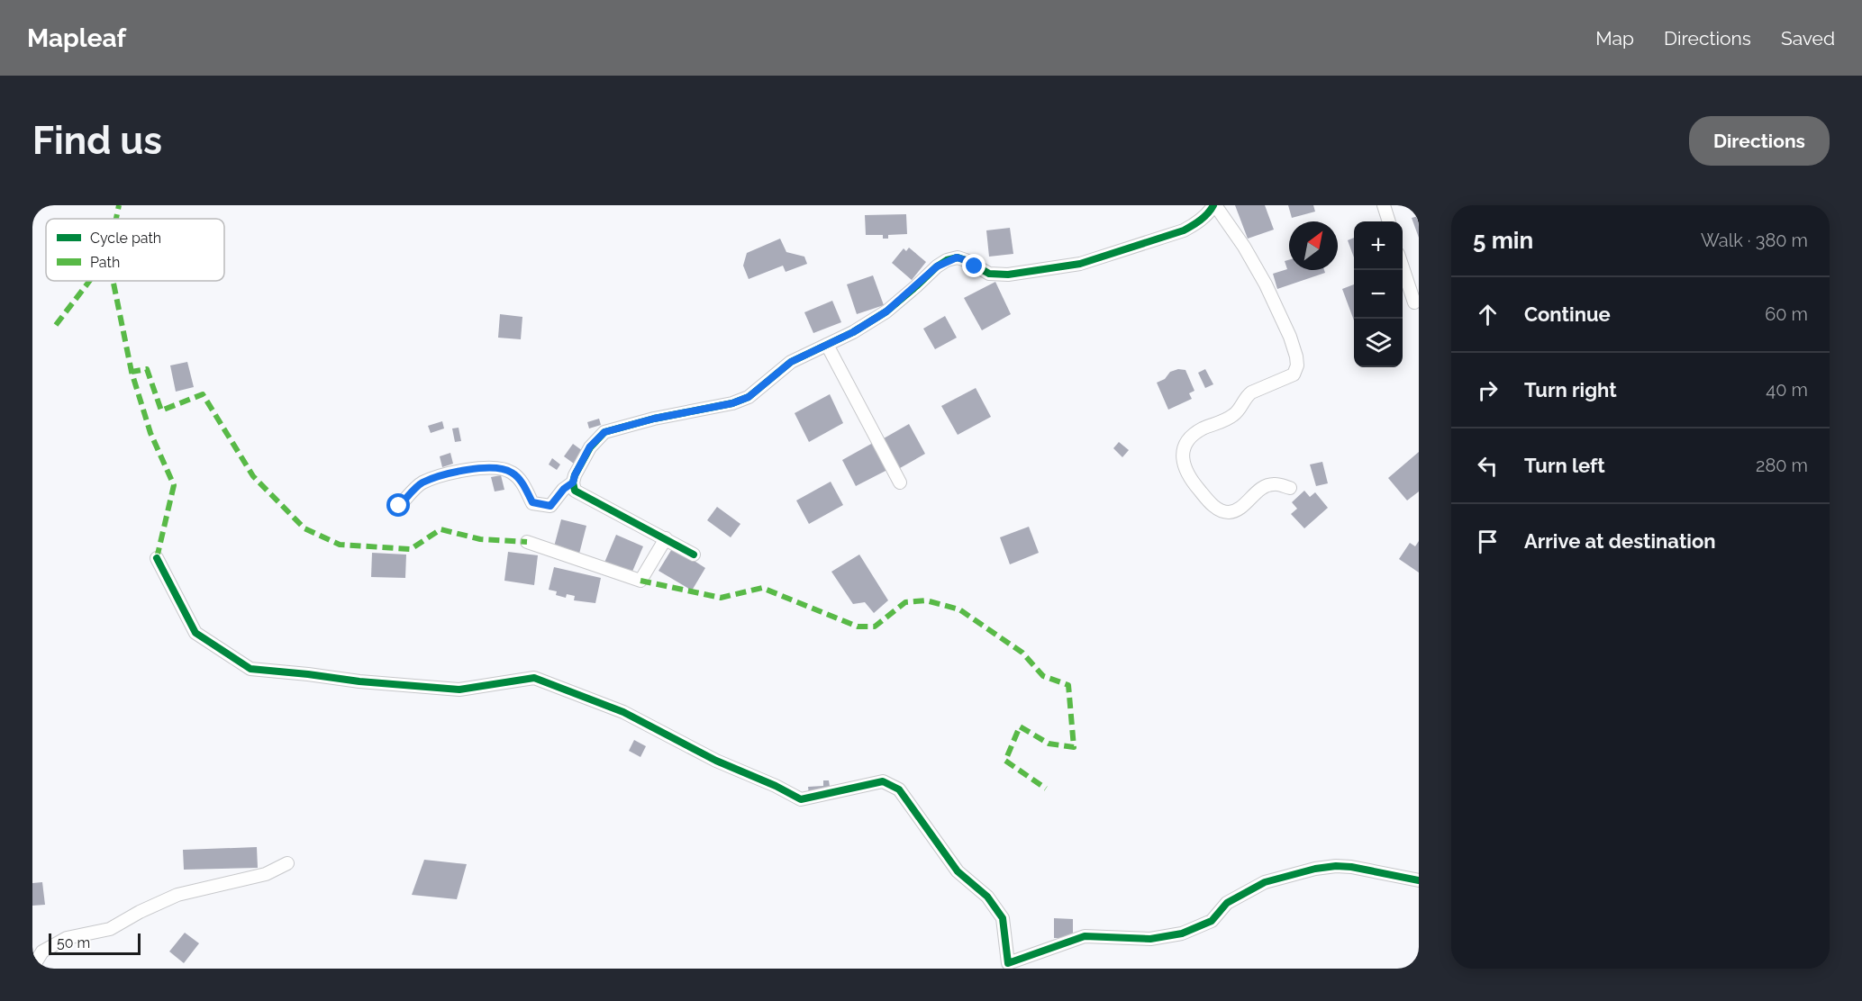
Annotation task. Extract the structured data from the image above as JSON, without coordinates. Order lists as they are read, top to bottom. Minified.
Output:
{"legend":["Cycle path","Path"],"scale_bar":"50 m","north":"top right","page":{"header":"Mapleaf","nav":["Map","Directions","Saved"],"buttons":"Directions","title":"Find us","heading":["5 min","Walk · 380 m"],"map_buttons":["+","−"],"list":[["Continue","60 m"],["Turn right","40 m"],["Turn left","280 m"],"Arrive at destination"],"scale":"50 m"}}
